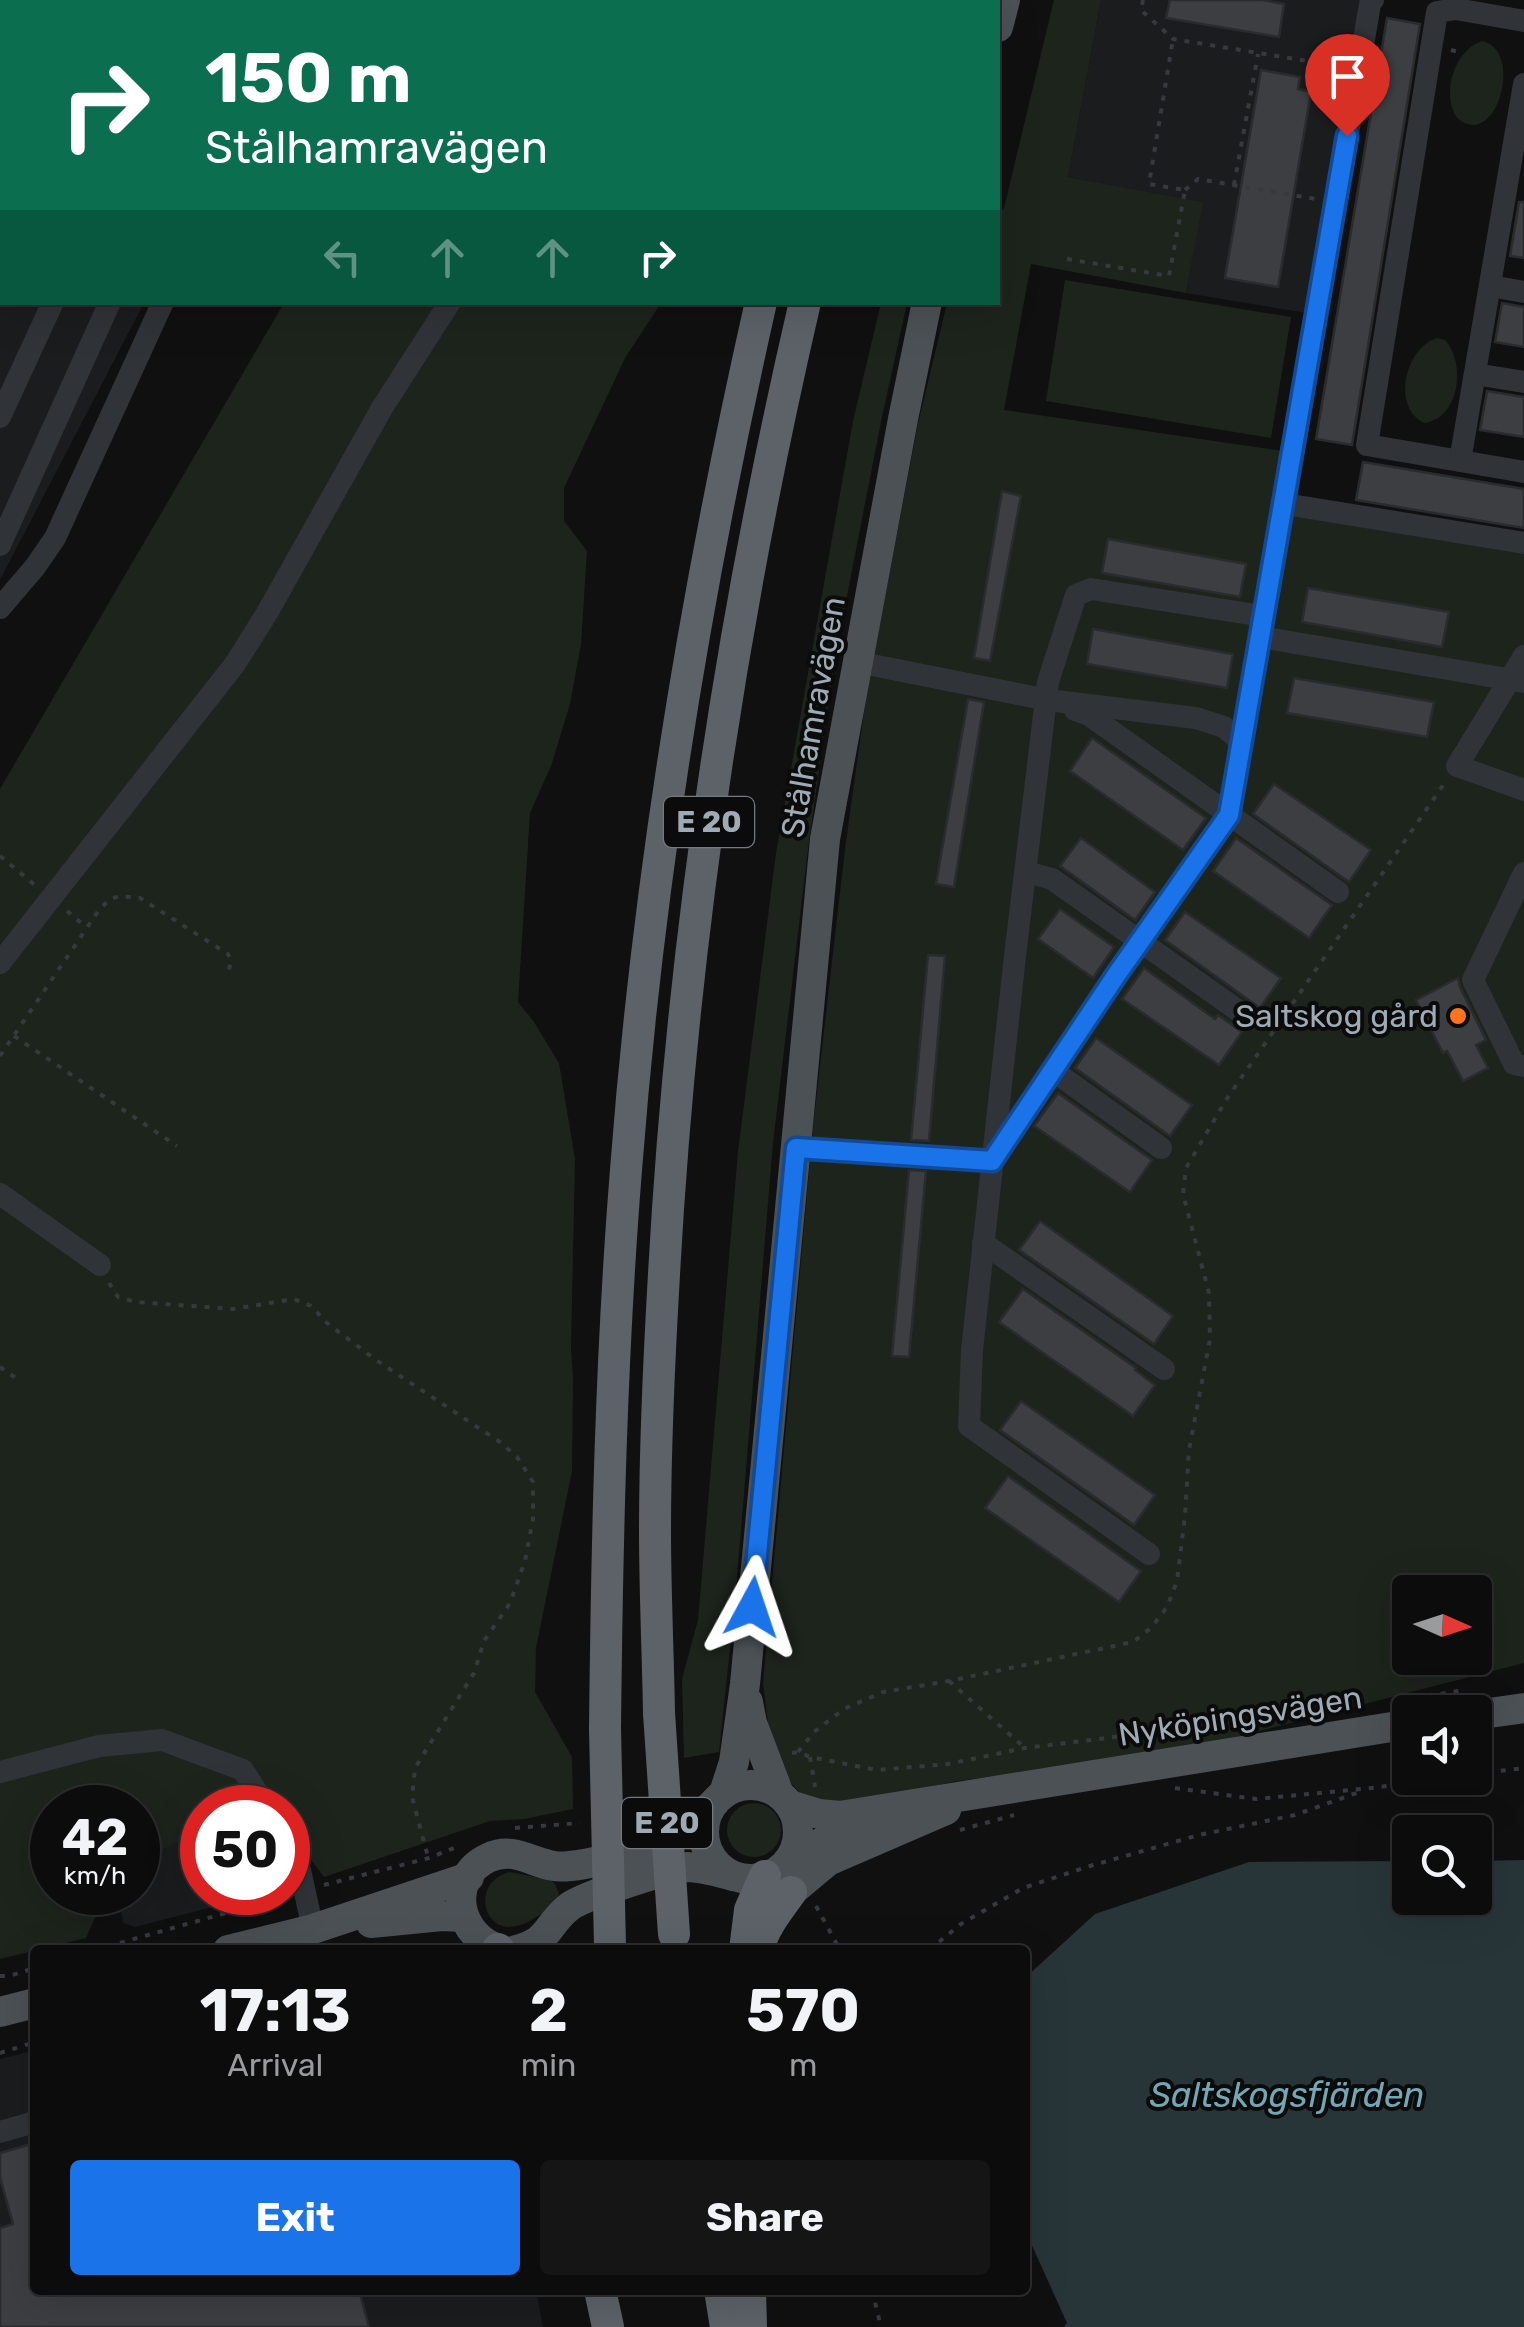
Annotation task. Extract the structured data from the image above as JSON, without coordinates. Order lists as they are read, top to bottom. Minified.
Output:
{"streets":{"highway":["E 20"],"main road":["Stålhamravägen","Nyköpingsvägen"]},"crossings":[["Stålhamravägen","Nyköpingsvägen"]],"water":["Saltskogsfjärden"],"places":["Saltskog gård"],"north":"right","page":{"turn":["150 m","Stålhamravägen"],"speed":"42 km/h","limit":"50","eta":["17:13","Arrival","2","min","570","m"],"buttons":["Exit","Share"]}}
